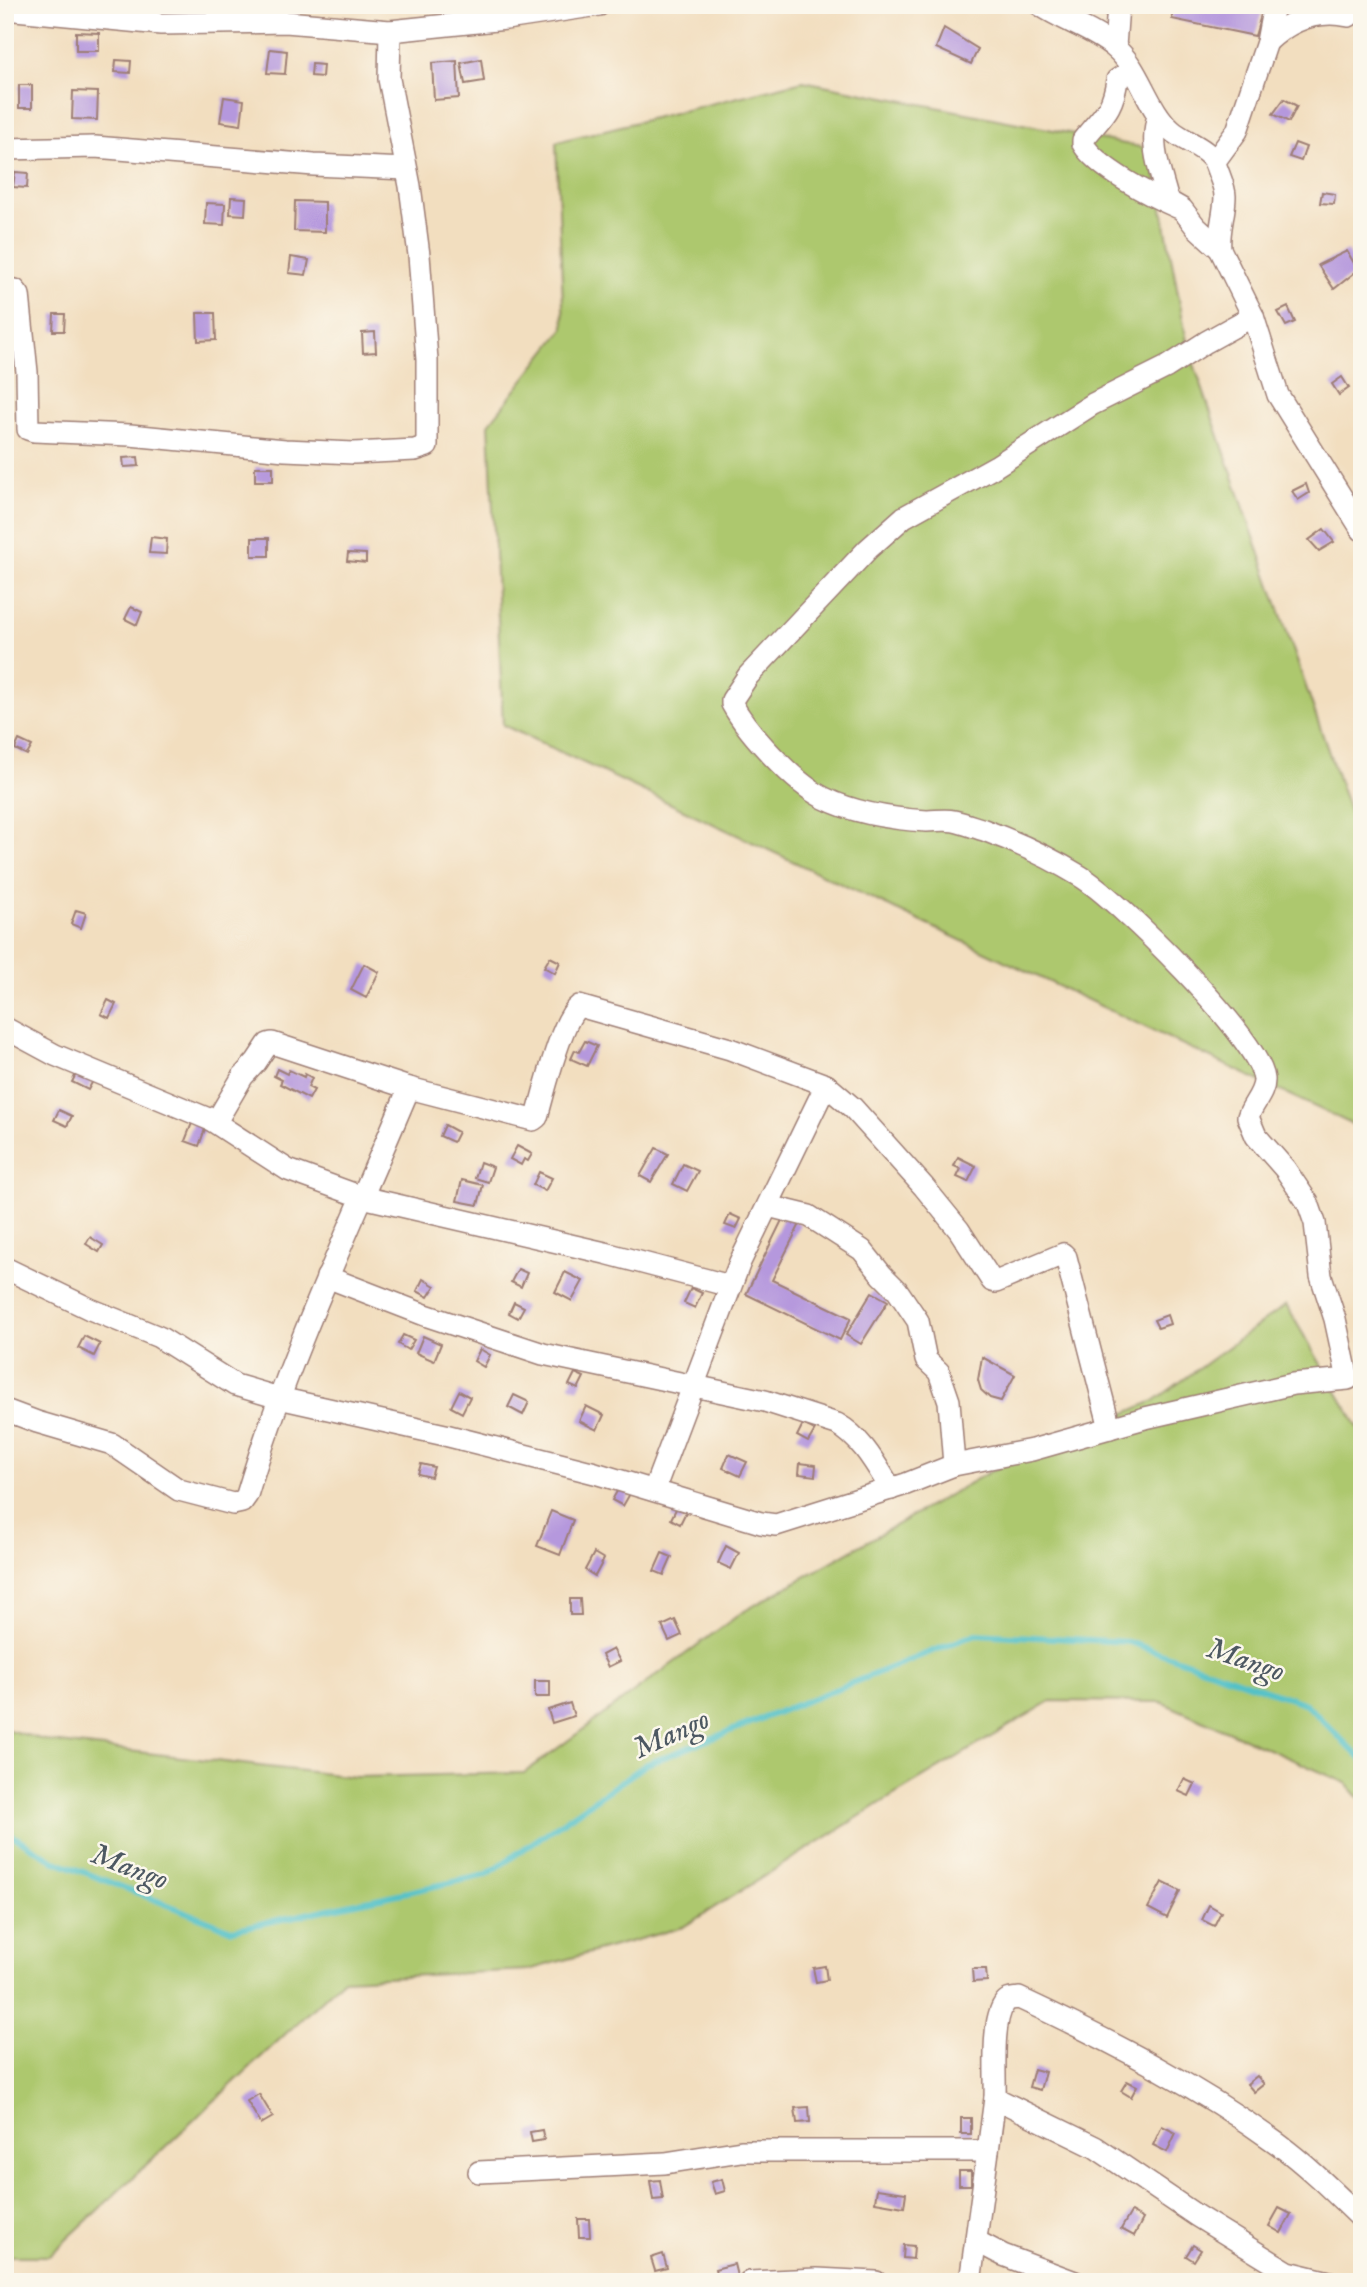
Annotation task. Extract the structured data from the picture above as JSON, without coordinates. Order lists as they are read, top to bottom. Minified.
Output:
{"water":["Mango"]}
